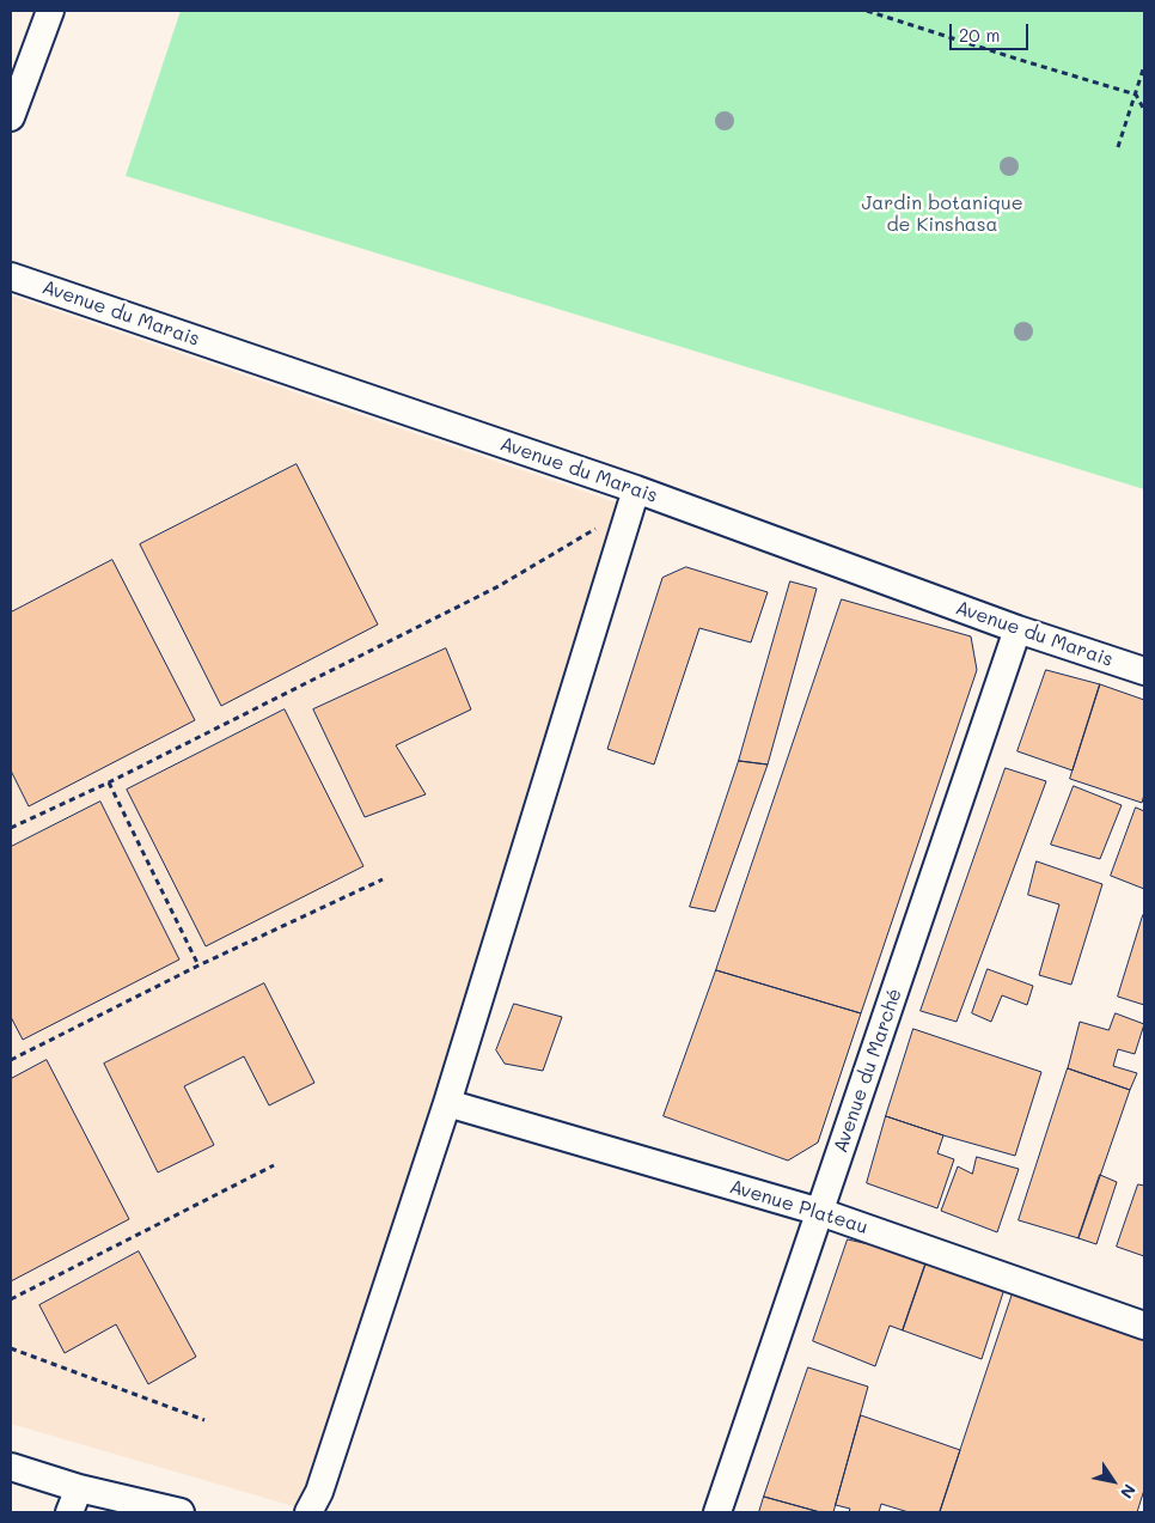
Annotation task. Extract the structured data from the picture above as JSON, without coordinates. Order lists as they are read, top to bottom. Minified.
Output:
{"streets":{"street":["Avenue du Marais","Avenue du Marché","Avenue Plateau"]},"crossings":[["Avenue du Marais","Avenue du Marché"],["Avenue du Marché","Avenue Plateau"]],"parks":["Jardin botanique de Kinshasa"],"scale_bar":"20 m","north":"bottom right"}
